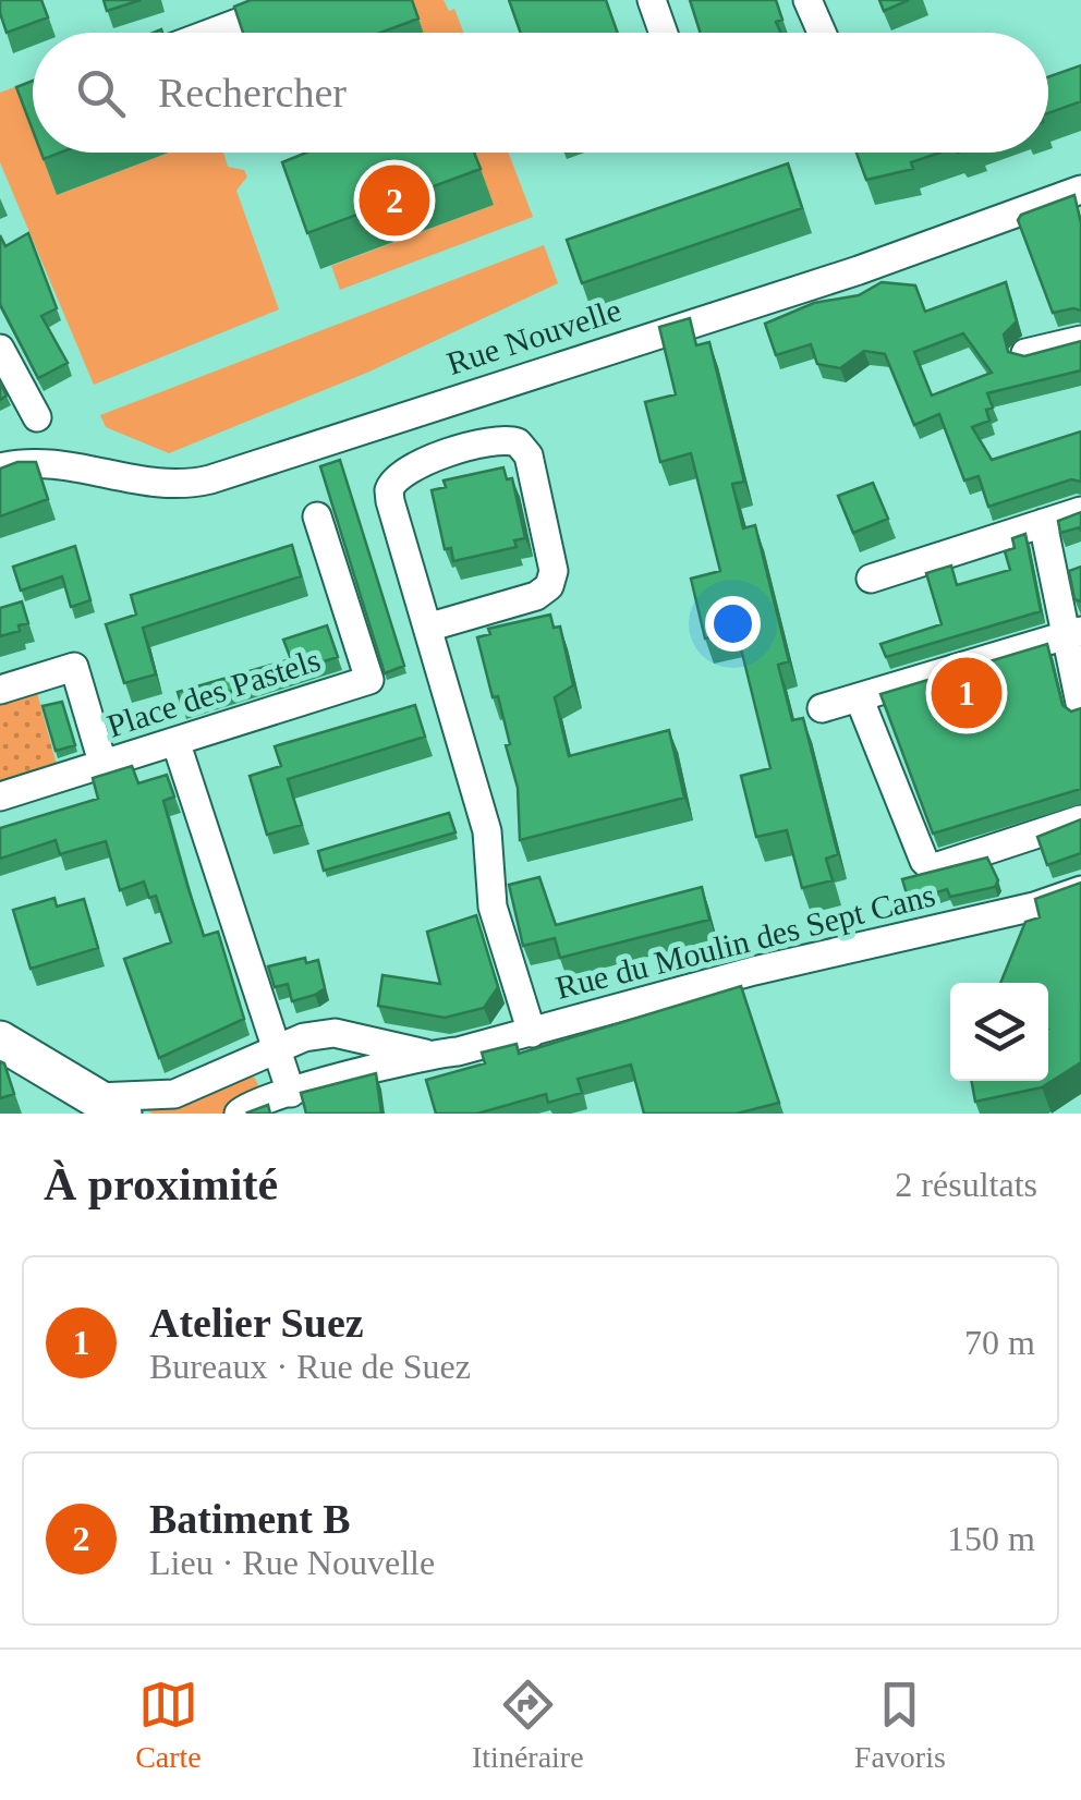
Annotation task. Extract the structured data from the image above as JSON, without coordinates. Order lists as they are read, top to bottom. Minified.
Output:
{"streets":{"street":["Rue Nouvelle","Place des Pastels","Rue du Moulin des Sept Cans"]},"page":{"search":"Rechercher","pins":["2","1"],"heading":["À proximité","2 résultats"],"list":[{"mark":"1","name":"Atelier Suez","note":"Bureaux · Rue de Suez","value":"70 m"},{"mark":"2","name":"Batiment B","note":"Lieu · Rue Nouvelle","value":"150 m"}],"nav":["Carte","Itinéraire","Favoris"]}}
